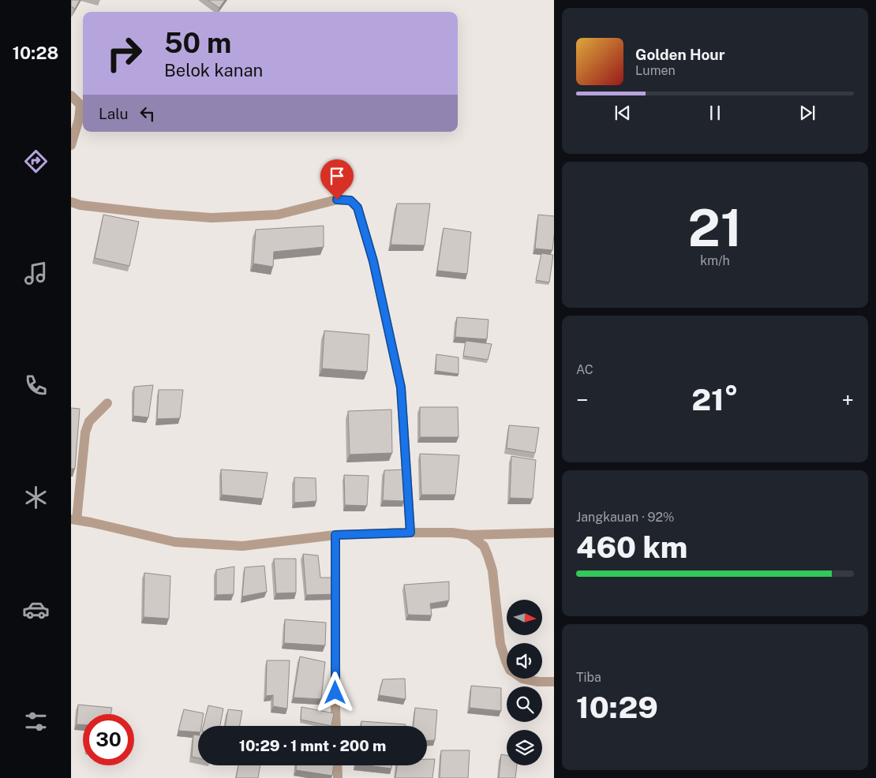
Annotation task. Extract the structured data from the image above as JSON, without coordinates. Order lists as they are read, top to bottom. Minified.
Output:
{"north":"right","page":{"tabs":"10:28","turn":["50 m","Belok kanan"],"song":["Golden Hour","Lumen"],"then":"Lalu","tile":[["21","km/h"],"AC",["Jangkauan · 92%","460 km"],["Tiba","10:29"]],"heat":["−","21°","+"],"limit":"30","trip":"10:29 · 1 mnt · 200 m"}}
